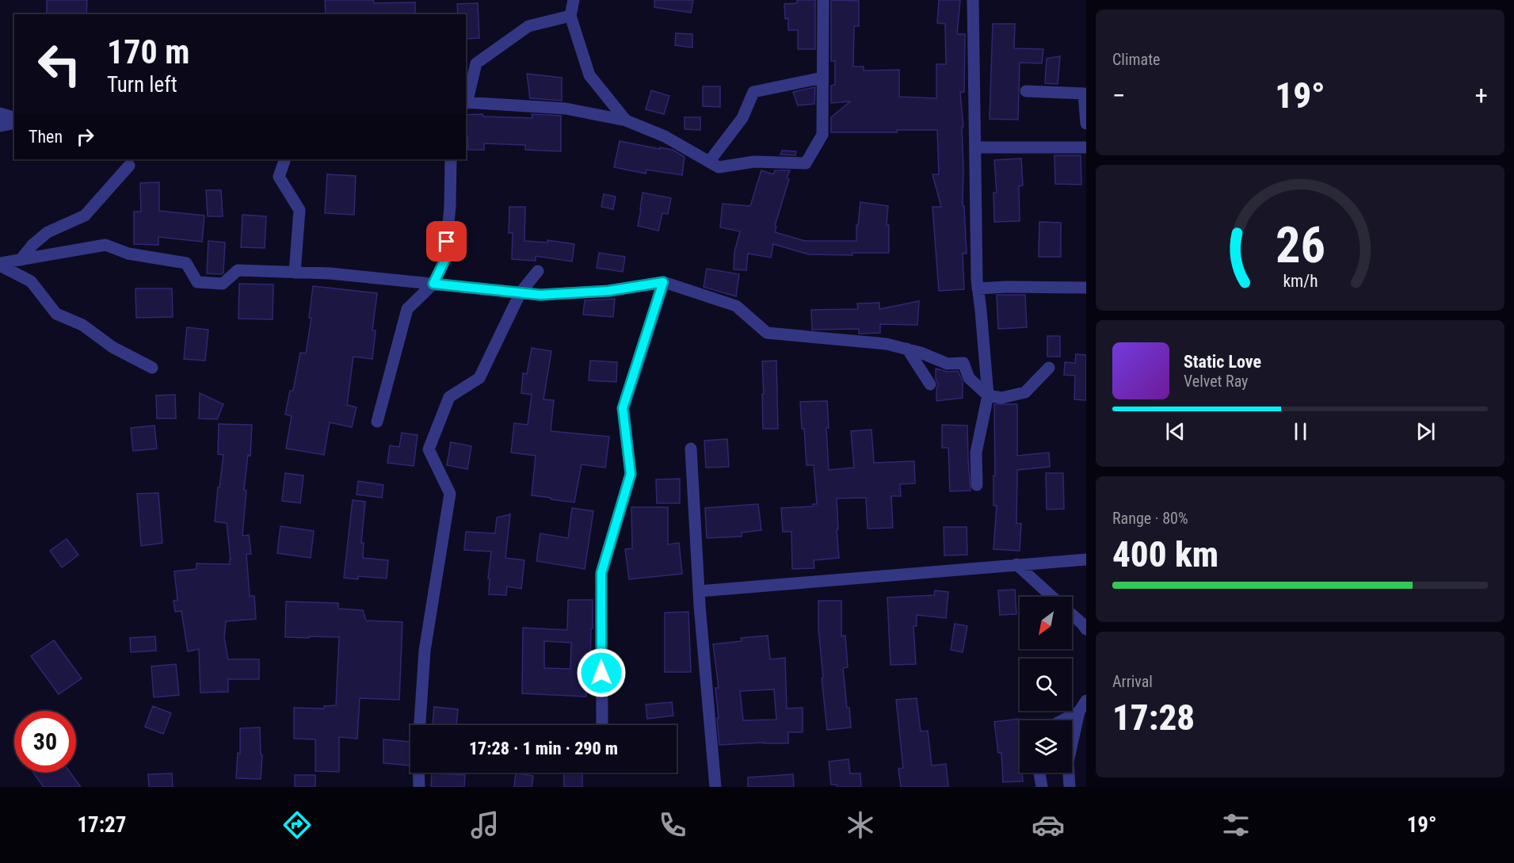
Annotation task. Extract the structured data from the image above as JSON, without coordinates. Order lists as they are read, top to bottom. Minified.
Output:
{"north":"bottom left","page":{"tile":["Climate",["Range · 80%","400 km"],["Arrival","17:28"]],"turn":["170 m","Turn left"],"heat":["−","19°","+"],"then":"Then","song":["Static Love","Velvet Ray"],"limit":"30","trip":"17:28 · 1 min · 290 m","tabs":["17:27","19°"],"gauge":["26","km/h"]}}
